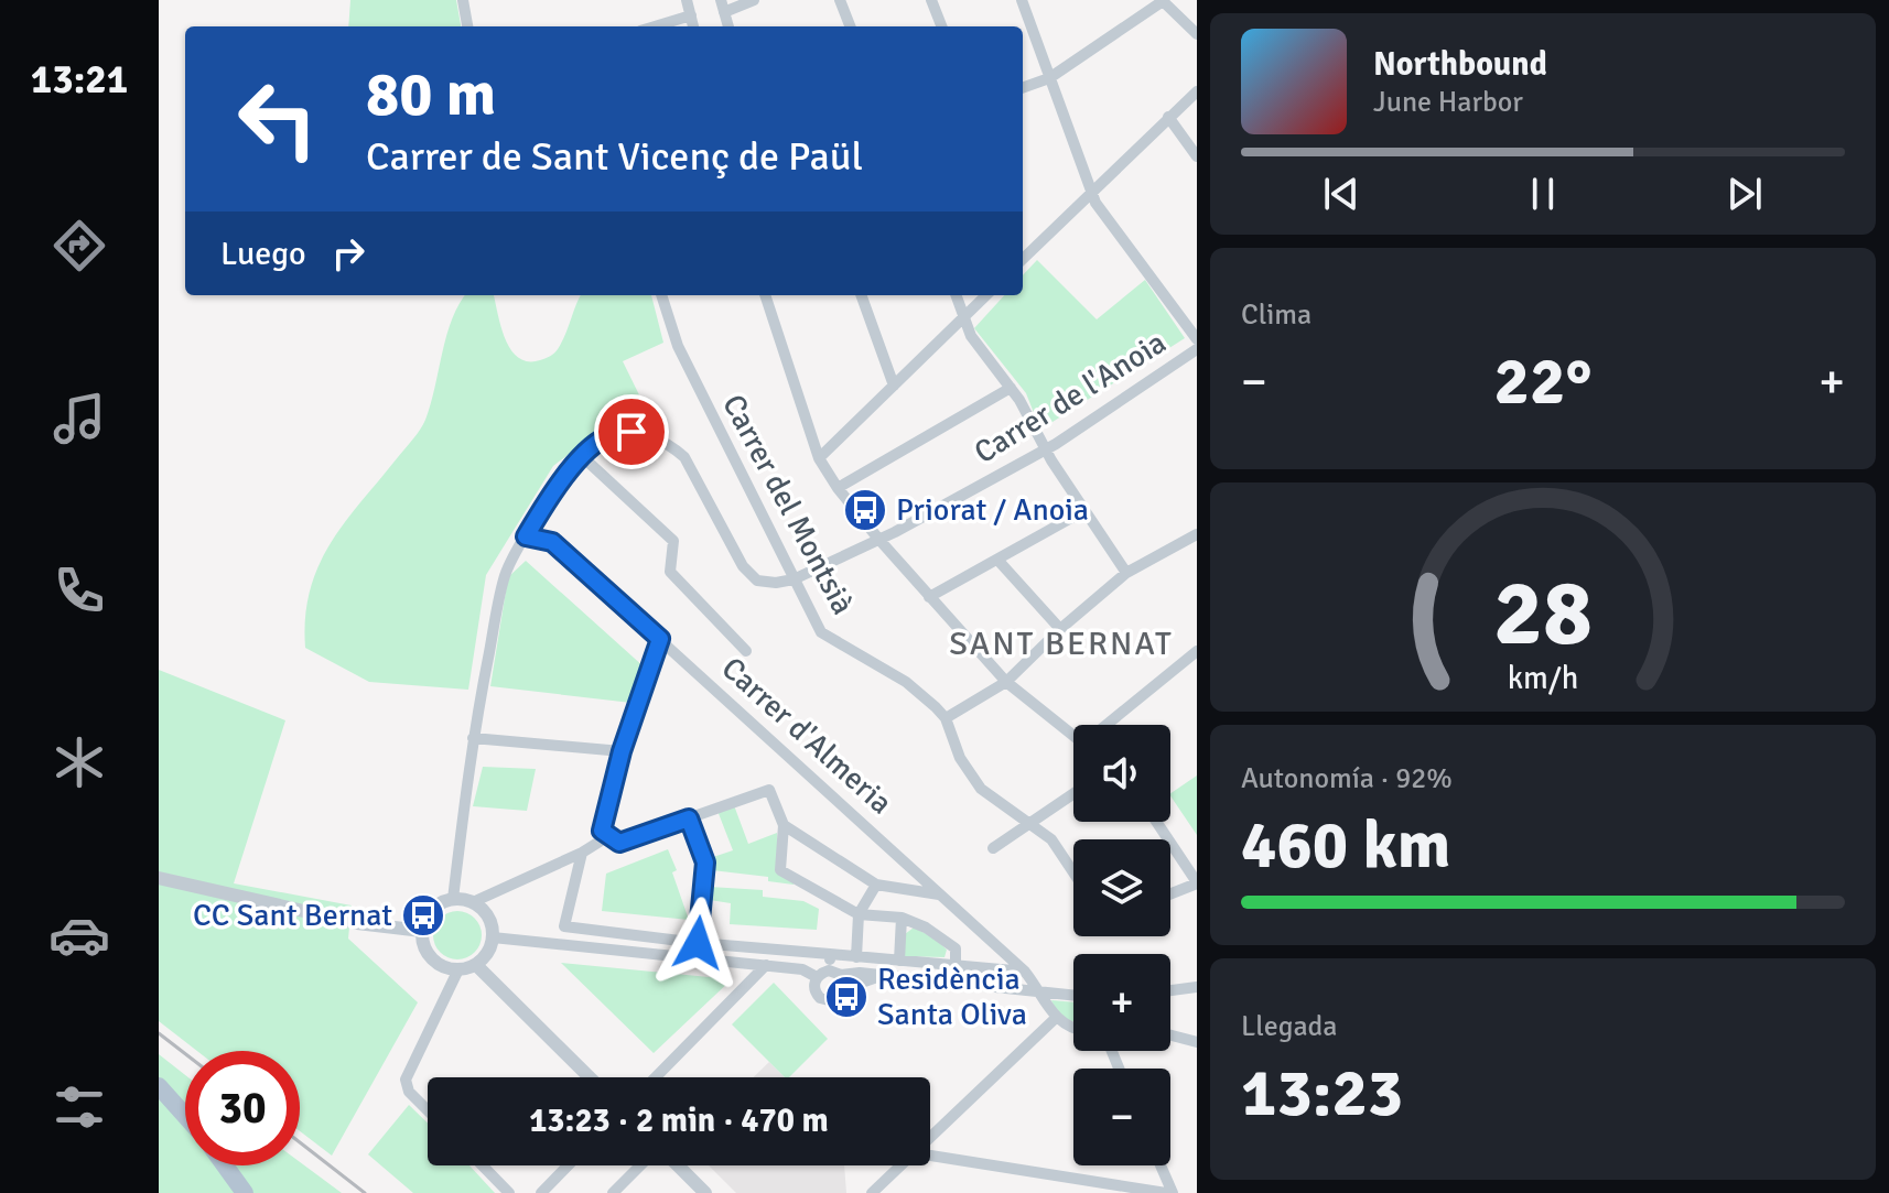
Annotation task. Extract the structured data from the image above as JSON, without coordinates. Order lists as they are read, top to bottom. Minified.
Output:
{"streets":{"street":["Carrer de l'Anoia","Carrer del Montsià","Carrer d'Almeria"]},"crossings":[["Carrer de l'Anoia","Carrer del Montsià"]],"districts":["SANT BERNAT"],"places":{"bus stop":["Priorat / Anoia","CC Sant Bernat","Residència Santa Oliva"]},"page":{"tabs":"13:21","turn":["80 m","Carrer de Sant Vicenç de Paül"],"song":["Northbound","June Harbor"],"then":"Luego","tile":["Clima",["Autonomía · 92%","460 km"],["Llegada","13:23"]],"heat":["−","22°","+"],"map_buttons":["+","−"],"limit":"30","trip":"13:23 · 2 min · 470 m","gauge":["28","km/h"]}}
